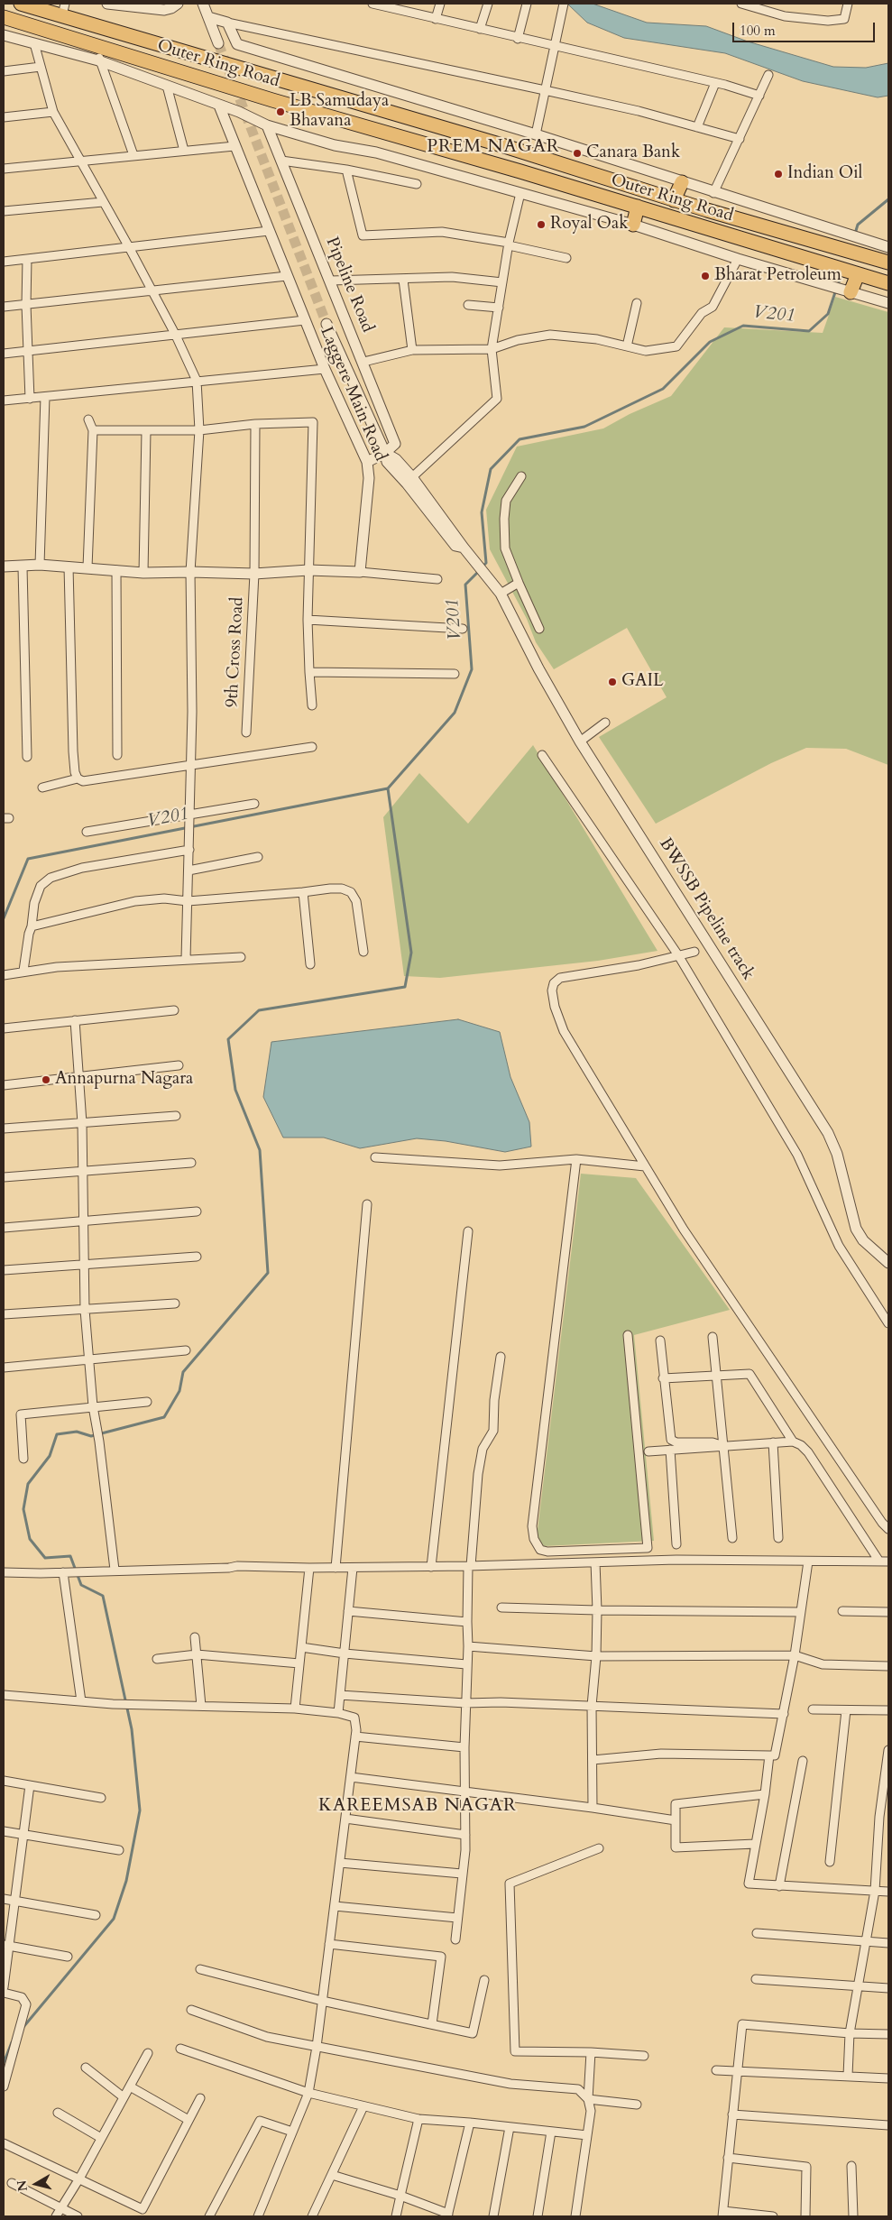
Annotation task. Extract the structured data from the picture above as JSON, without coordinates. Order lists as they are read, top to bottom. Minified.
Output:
{"streets":{"highway":["Outer Ring Road"],"street":["Pipeline Road","Laggere Main Road","9th Cross Road","BWSSB Pipeline track"]},"districts":["PREM NAGAR","KAREEMSAB NAGAR"],"water":["V201"],"places":["LB Samudaya Bhavana","Canara Bank","Indian Oil","Royal Oak","Bharat Petroleum","GAIL","Annapurna Nagara"],"scale_bar":"100 m","north":"left"}
